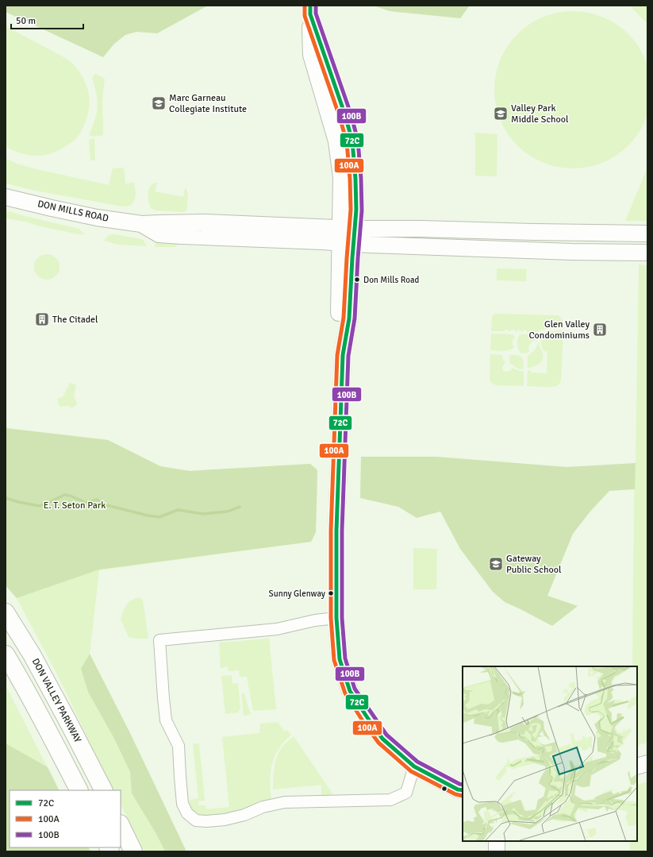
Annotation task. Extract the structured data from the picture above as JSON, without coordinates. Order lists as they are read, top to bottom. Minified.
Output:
{"streets":{"highway":["DON VALLEY PARKWAY"],"main road":["DON MILLS ROAD"]},"parks":["E. T. Seton Park"],"places":{"school or university":["Marc Garneau Collegiate Institute","Valley Park Middle School","Gateway Public School"],"other":["Don Mills Road","Sunny Glenway"],"building":["The Citadel","Glen Valley Condominiums"]},"lines":["transit line 72C","transit line 100A","transit line 100B"],"legend":["72C","100A","100B"],"scale_bar":"50 m"}
